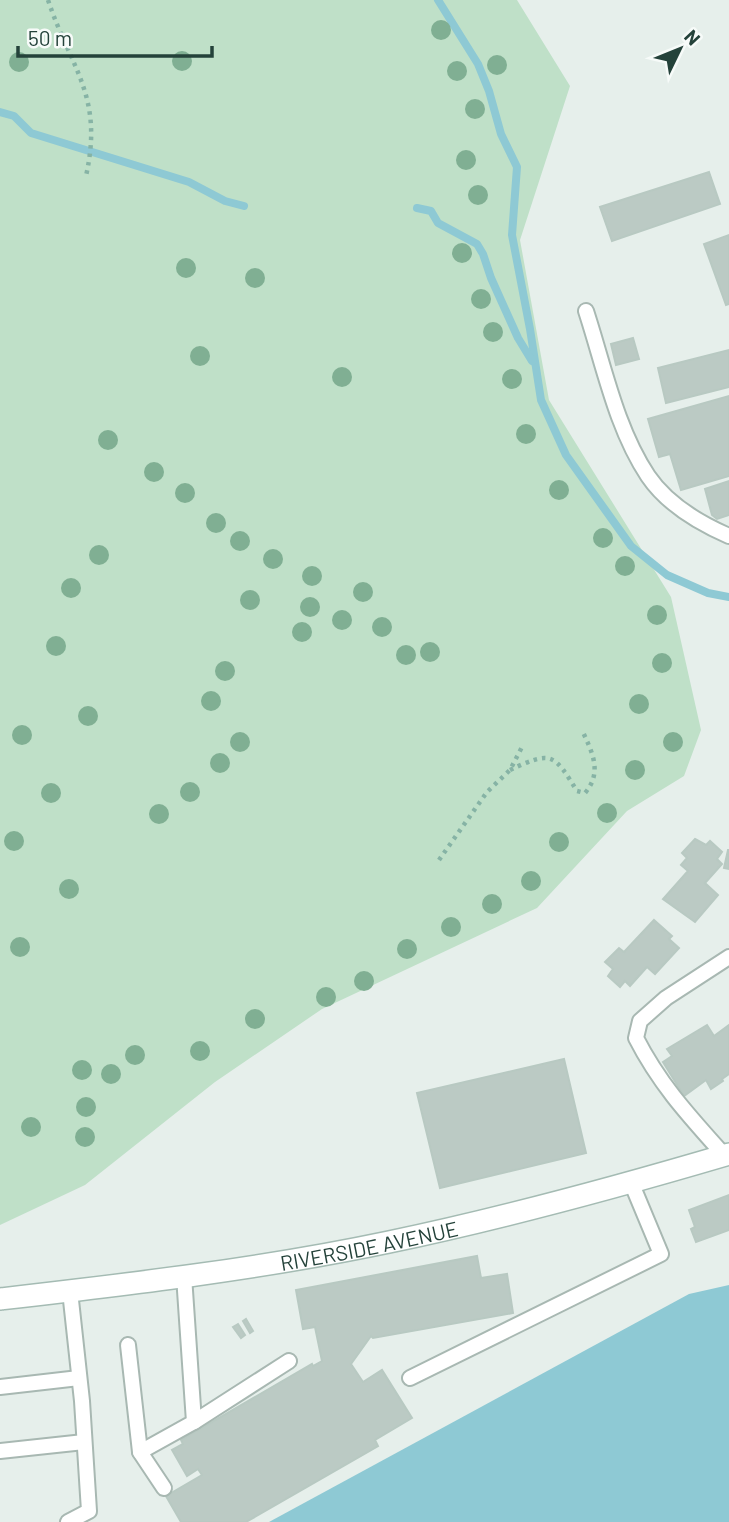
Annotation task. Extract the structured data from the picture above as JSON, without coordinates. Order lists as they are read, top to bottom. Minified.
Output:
{"streets":{"main road":["RIVERSIDE AVENUE"]},"scale_bar":"50 m","north":"top right"}
